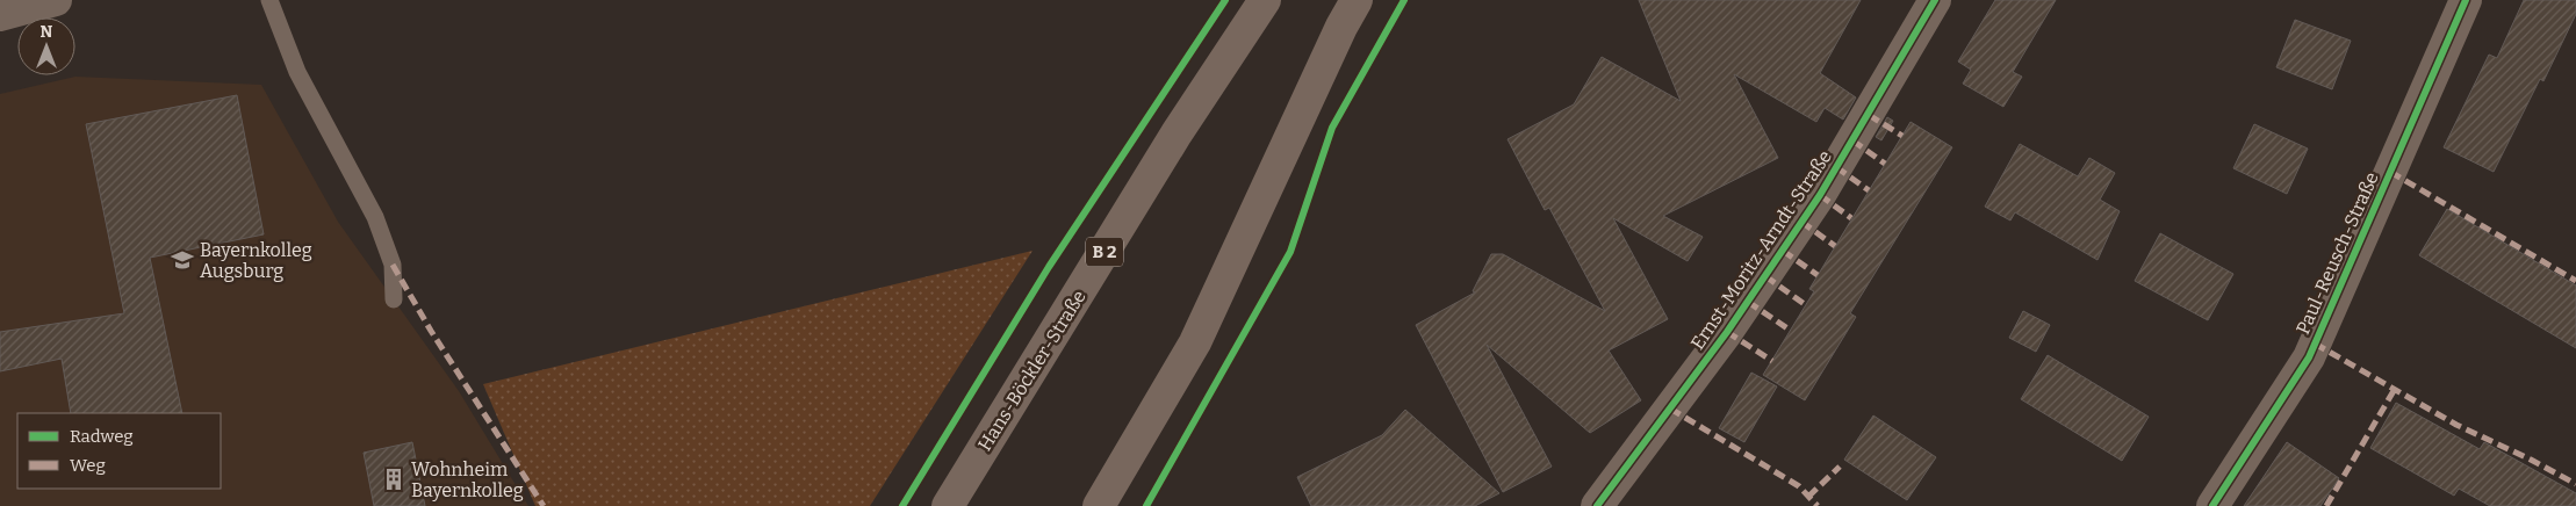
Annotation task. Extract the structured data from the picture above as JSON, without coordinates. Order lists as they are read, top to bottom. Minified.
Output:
{"streets":{"main road":["B 2","Hans-Böckler-Straße"],"street":["Ernst-Moritz-Arndt-Straße","Paul-Reusch-Straße"]},"places":{"school or university":["Bayernkolleg Augsburg"],"building":["Wohnheim Bayernkolleg"]},"legend":["Radweg","Weg"],"north":"top"}
